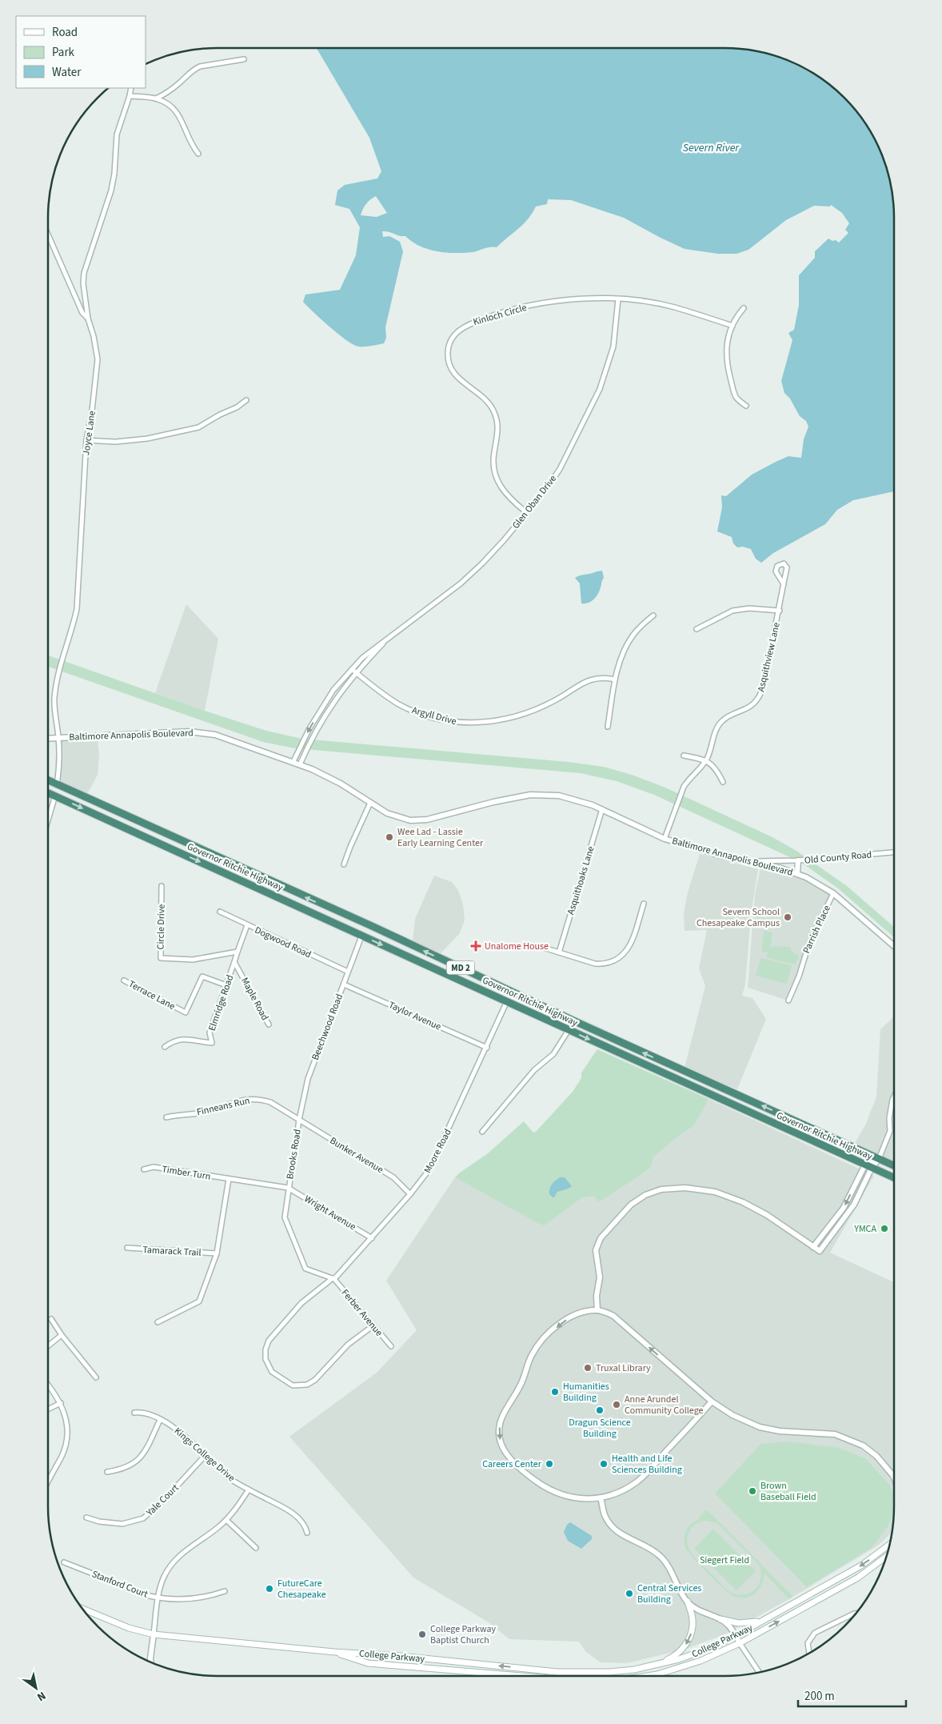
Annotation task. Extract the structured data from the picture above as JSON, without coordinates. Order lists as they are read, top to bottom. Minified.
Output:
{"streets":{"highway":["Governor Ritchie Highway","MD 2"],"main road":["College Parkway"],"street":["Kinloch Circle","Joyce Lane","Glen Oban Drive","Asquithview Lane","Argyll Drive","Baltimore Annapolis Boulevard","Old County Road","Asquithoaks Lane","Circle Drive","Parrish Place","Dogwood Road","Terrace Lane","Maple Road","Elmridge Road","Taylor Avenue","Beechwood Road","Finneans Run","Moore Road","Brooks Road","Bunker Avenue","Timber Turn","Wright Avenue","Tamarack Trail","Ferber Avenue","Kings College Drive","Yale Court","Stanford Court"]},"crossings":[["Kinloch Circle","Glen Oban Drive"],["Joyce Lane","Baltimore Annapolis Boulevard"],["Joyce Lane","Governor Ritchie Highway"],["Glen Oban Drive","Argyll Drive"],["Glen Oban Drive","Baltimore Annapolis Boulevard"],["Asquithview Lane","Baltimore Annapolis Boulevard"],["Baltimore Annapolis Boulevard","Old County Road"],["Baltimore Annapolis Boulevard","Asquithoaks Lane"],["Baltimore Annapolis Boulevard","Parrish Place"],["Governor Ritchie Highway","Beechwood Road"],["Governor Ritchie Highway","Moore Road"],["Dogwood Road","Beechwood Road"],["Terrace Lane","Elmridge Road"],["Maple Road","Elmridge Road"],["Taylor Avenue","Beechwood Road"],["Taylor Avenue","Moore Road"],["Beechwood Road","Finneans Run"],["Beechwood Road","Brooks Road"],["Beechwood Road","Bunker Avenue"],["Finneans Run","Brooks Road"],["Finneans Run","Bunker Avenue"],["Moore Road","Brooks Road"],["Moore Road","Bunker Avenue"],["Moore Road","Wright Avenue"],["Moore Road","Ferber Avenue"],["Brooks Road","Bunker Avenue"],["Brooks Road","Timber Turn"],["Brooks Road","Wright Avenue"],["Brooks Road","Ferber Avenue"],["Timber Turn","Wright Avenue"],["Kings College Drive","Yale Court"]],"water":["Severn River"],"parks":["Siegert Field"],"places":{"other":["Wee Lad - Lassie Early Learning Center","Severn School Chesapeake Campus","YMCA","Truxal Library","Humanities Building","Anne Arundel Community College","Dragun Science Building","Careers Center","Health and Life Sciences Building","Brown Baseball Field","FutureCare Chesapeake","Central Services Building","College Parkway Baptist Church"],"health":["Unalome House"]},"legend":["Road","Park","Water"],"scale_bar":"200 m","north":"bottom right"}
